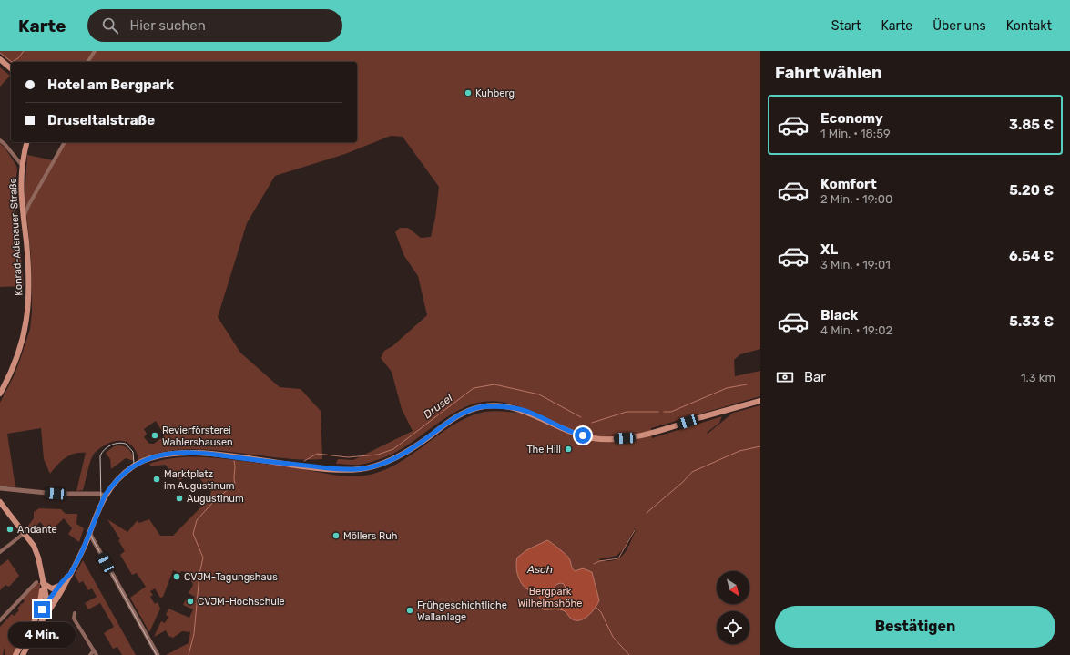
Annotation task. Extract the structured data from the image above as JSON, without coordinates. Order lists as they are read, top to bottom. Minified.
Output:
{"streets":{"main road":["Konrad-Adenauer-Straße"]},"water":["Drusel","Asch"],"parks":["Bergpark Wilhelmshöhe"],"places":["Kuhberg","Revierförsterei Wahlershausen","The Hill","Marktplatz im Augustinum","Augustinum","Andante","Möllers Ruh","CVJM-Tagungshaus","CVJM-Hochschule","Frühgeschichtliche Wallanlage"],"north":"bottom right","page":{"header":"Karte","search":"Hier suchen","nav":["Start","Karte","Über uns","Kontakt"],"heading":"Fahrt wählen","banner":["Hotel am Bergpark","Druseltalstraße"],"list":[{"name":"Economy","note":"1 Min. · 18:59","value":"3.85 €"},{"name":"Komfort","note":"2 Min. · 19:00","value":"5.20 €"},{"name":"XL","note":"3 Min. · 19:01","value":"6.54 €"},{"name":"Black","note":"4 Min. · 19:02","value":"5.33 €"}],"pay":["Bar","1.3 km"],"buttons":"Bestätigen","bubble":"4 Min."}}
